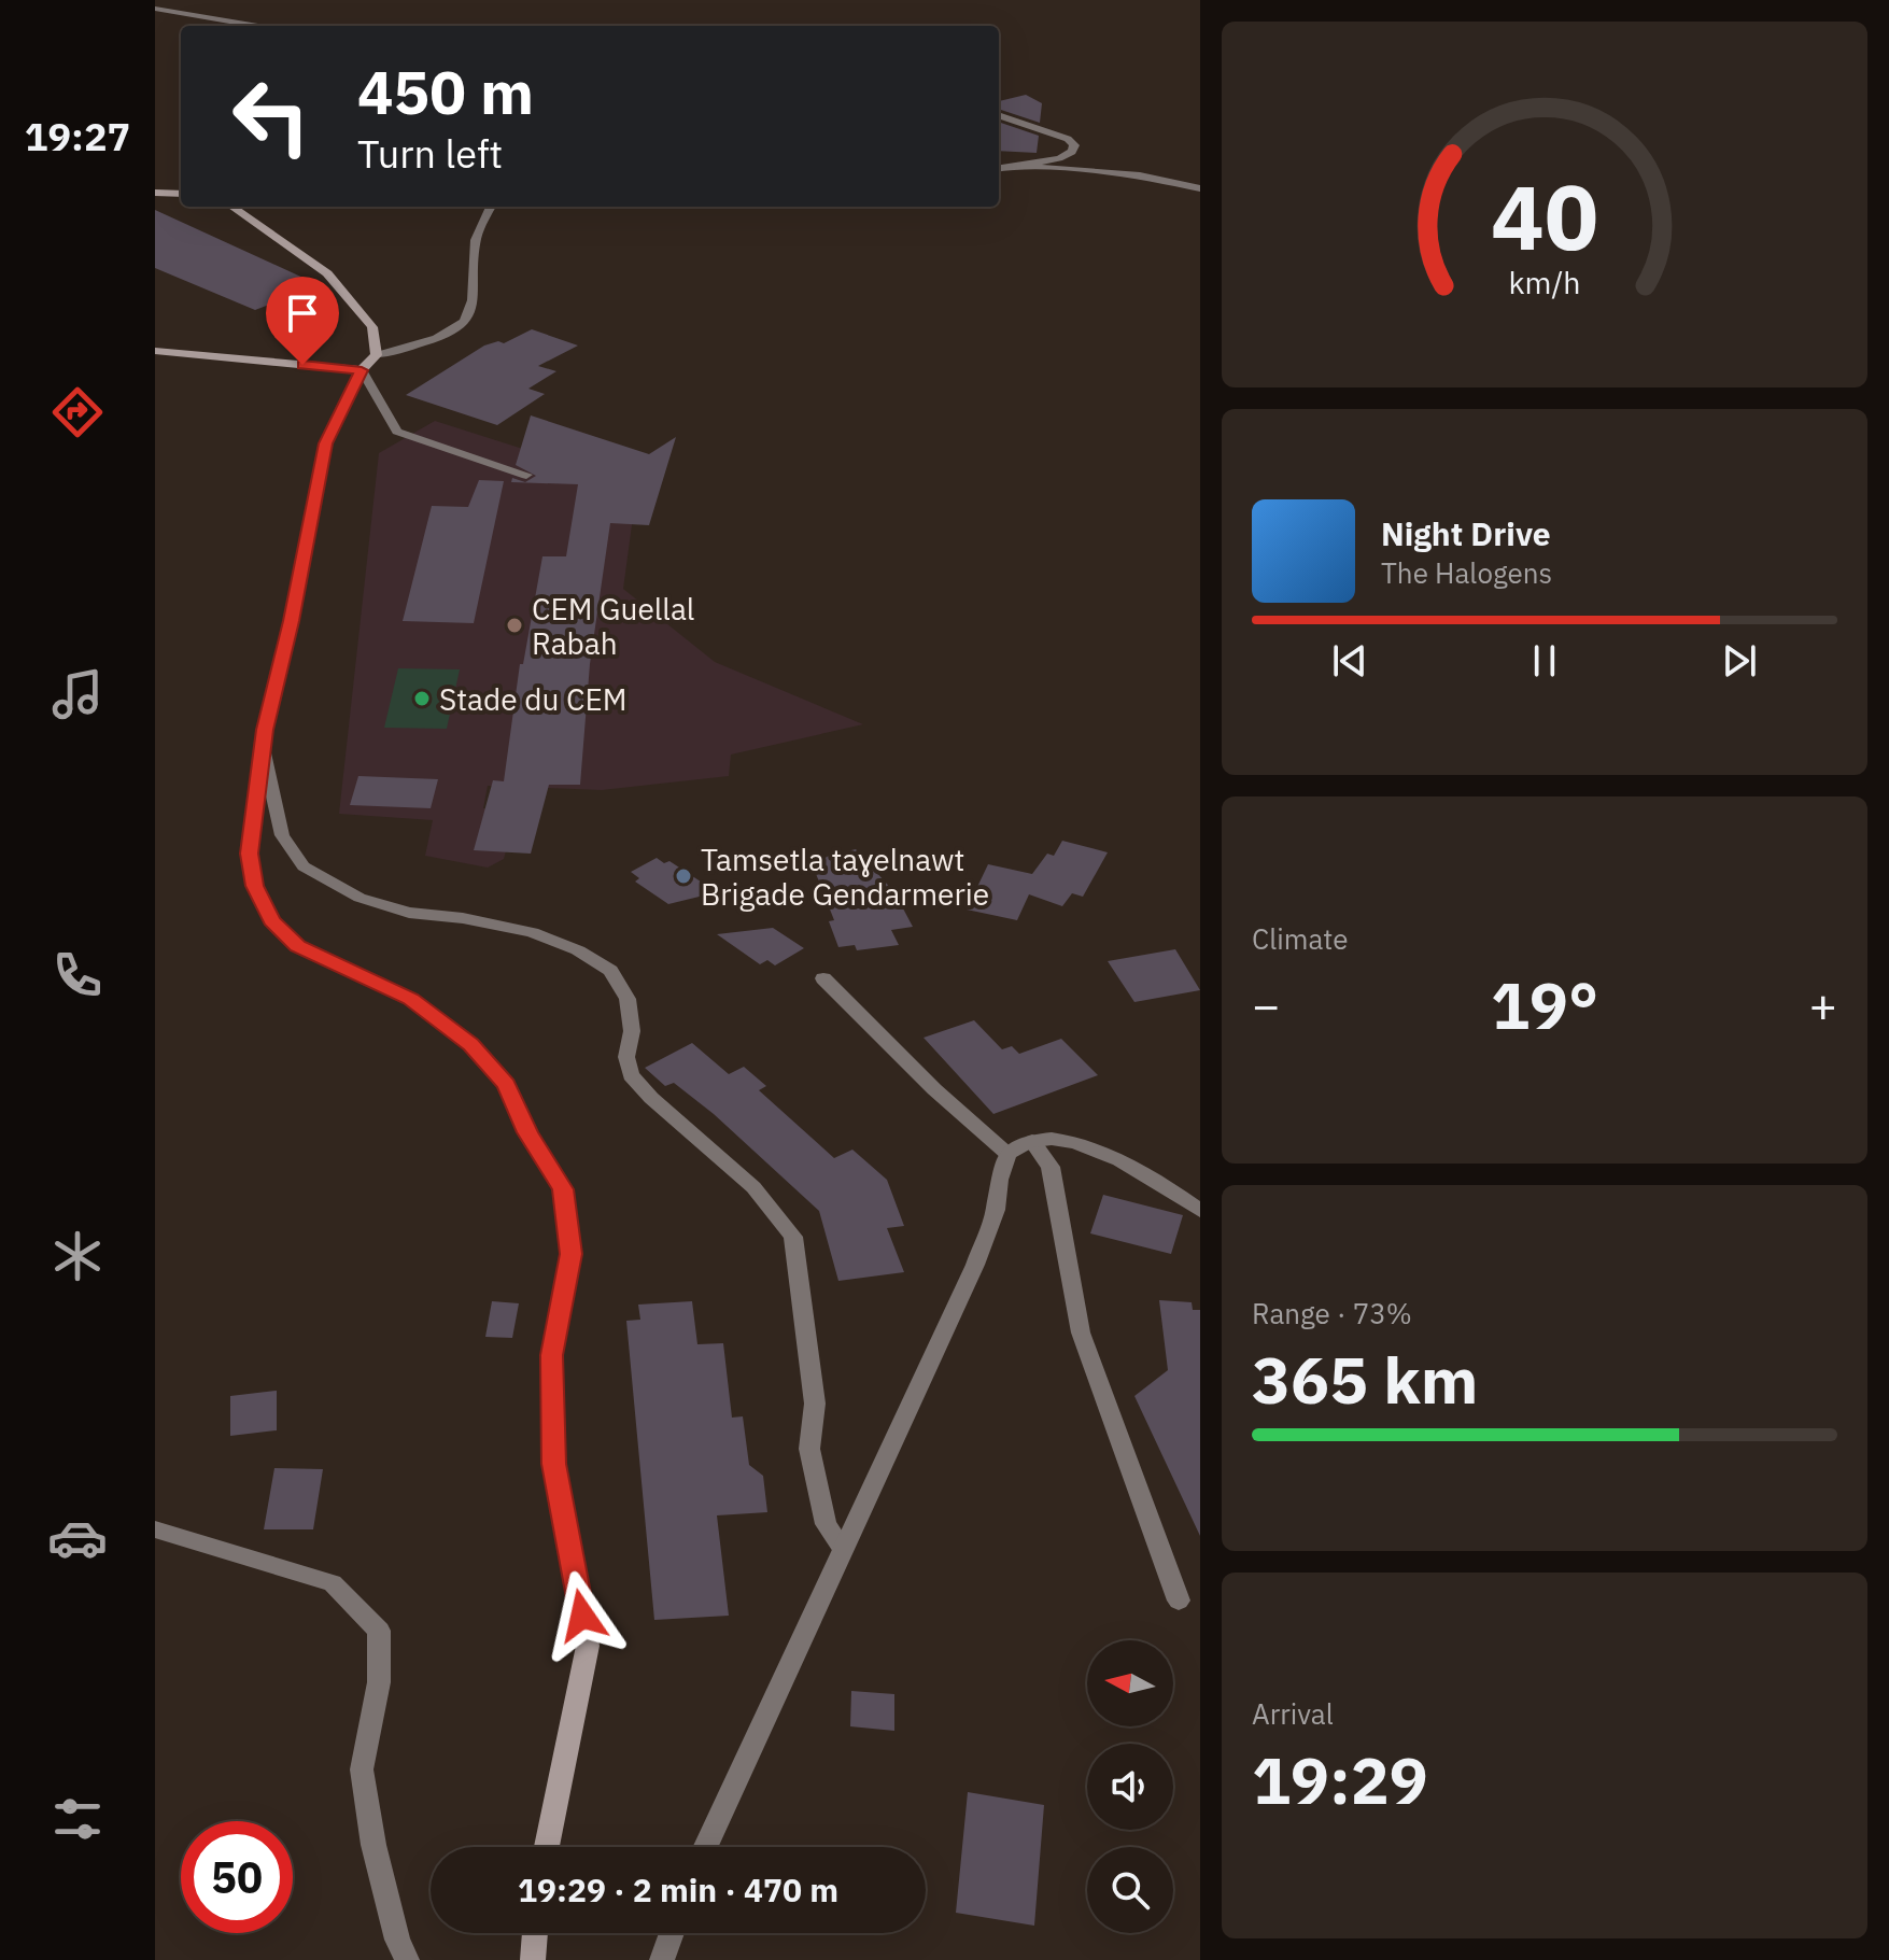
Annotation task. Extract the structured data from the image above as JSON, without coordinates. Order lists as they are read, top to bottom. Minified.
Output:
{"places":["CEM Guellal Rabah","Stade du CEM","Tamsetla taɣelnawt Brigade Gendarmerie"],"north":"left","page":{"tabs":"19:27","turn":["450 m","Turn left"],"song":["Night Drive","The Halogens"],"tile":["Climate",["Range · 73%","365 km"],["Arrival","19:29"]],"heat":["−","19°","+"],"limit":"50","trip":"19:29 · 2 min · 470 m","gauge":["40","km/h"]}}
